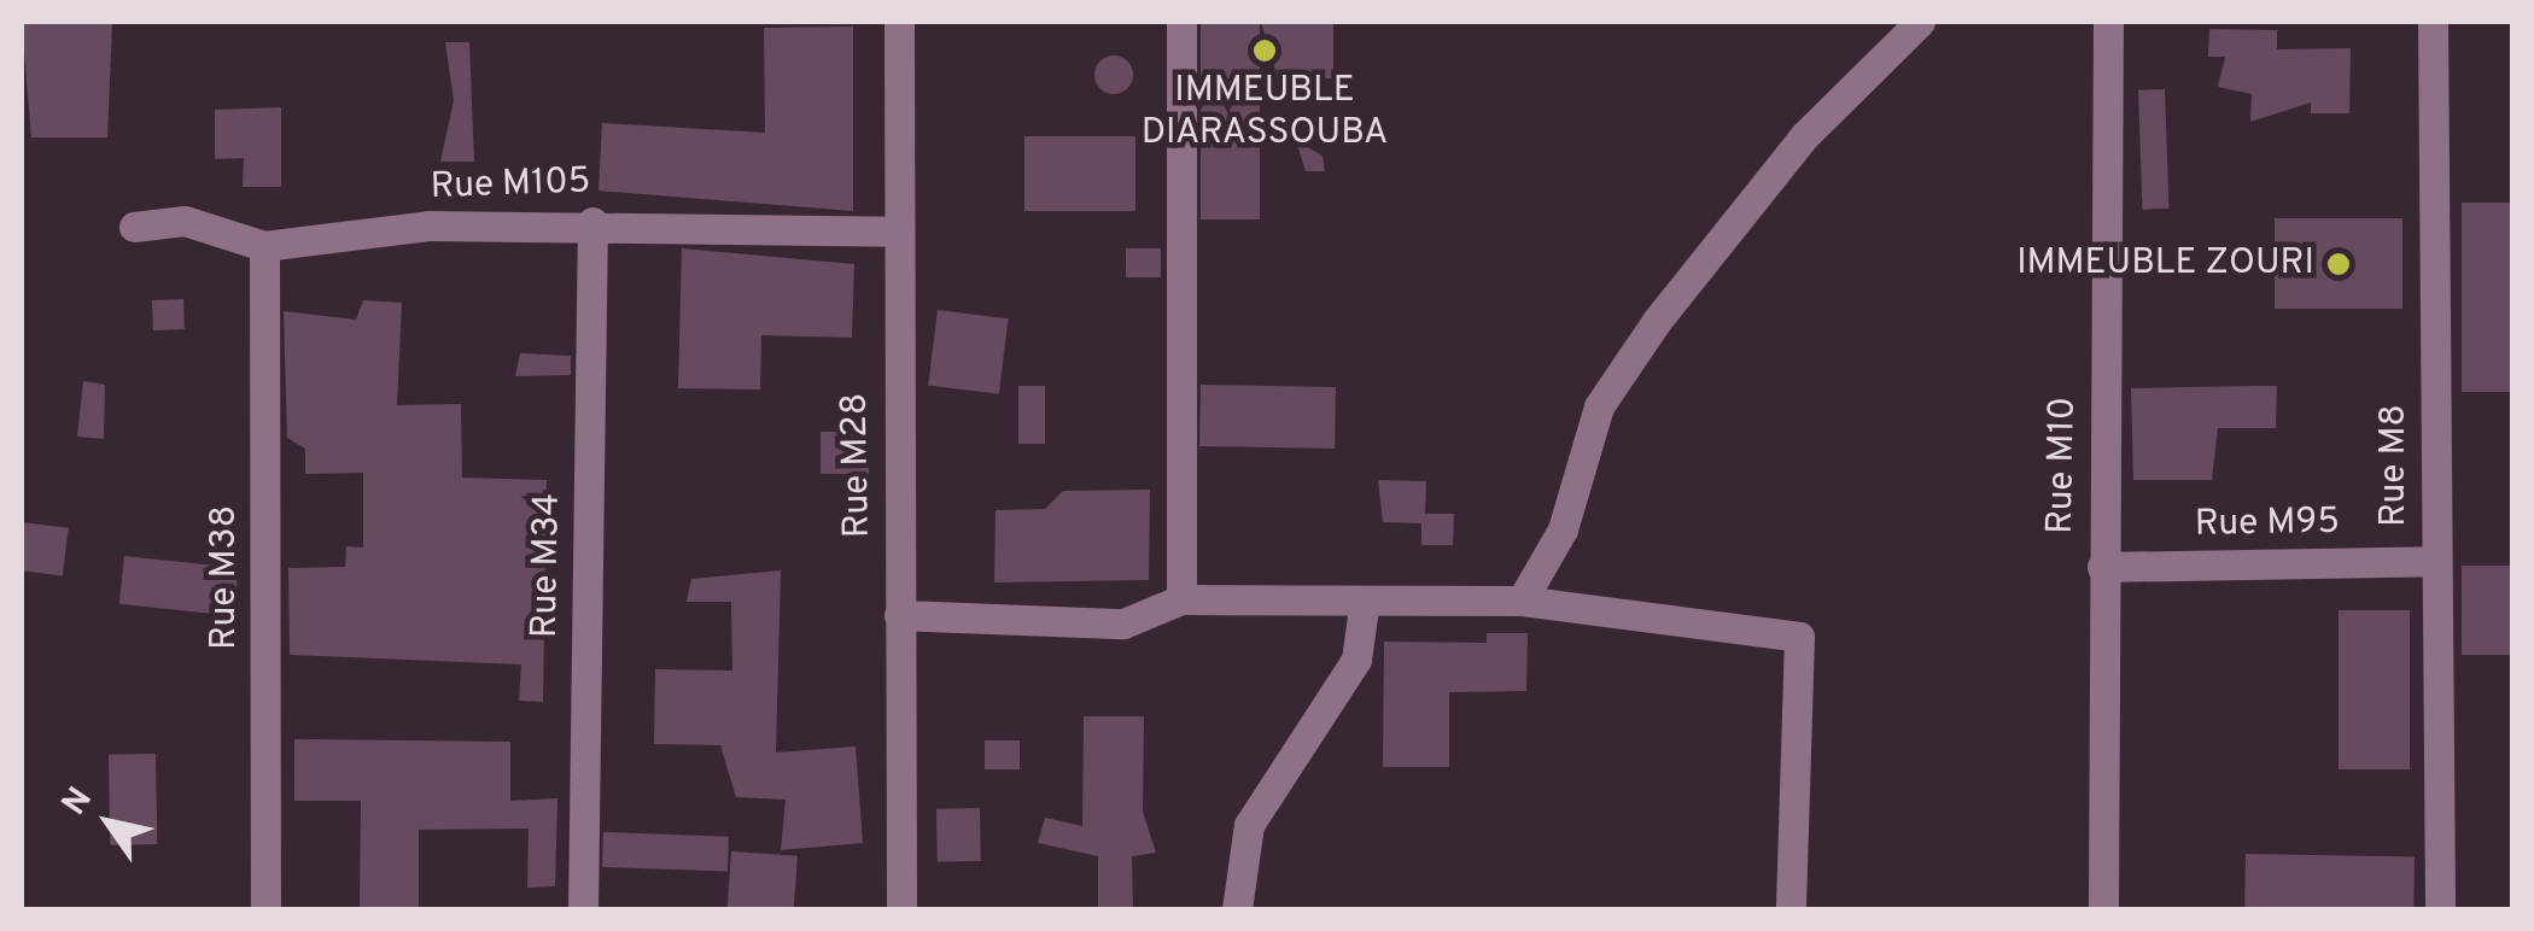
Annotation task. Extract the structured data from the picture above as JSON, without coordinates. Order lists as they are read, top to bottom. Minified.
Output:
{"streets":{"street":["Rue M105","Rue M28","Rue M10","Rue M8","Rue M95","Rue M34","Rue M38"]},"crossings":[["Rue M105","Rue M28"],["Rue M105","Rue M34"],["Rue M105","Rue M38"],["Rue M10","Rue M95"],["Rue M8","Rue M95"]],"places":["IMMEUBLE DIARASSOUBA","IMMEUBLE ZOURI"],"north":"top left"}
